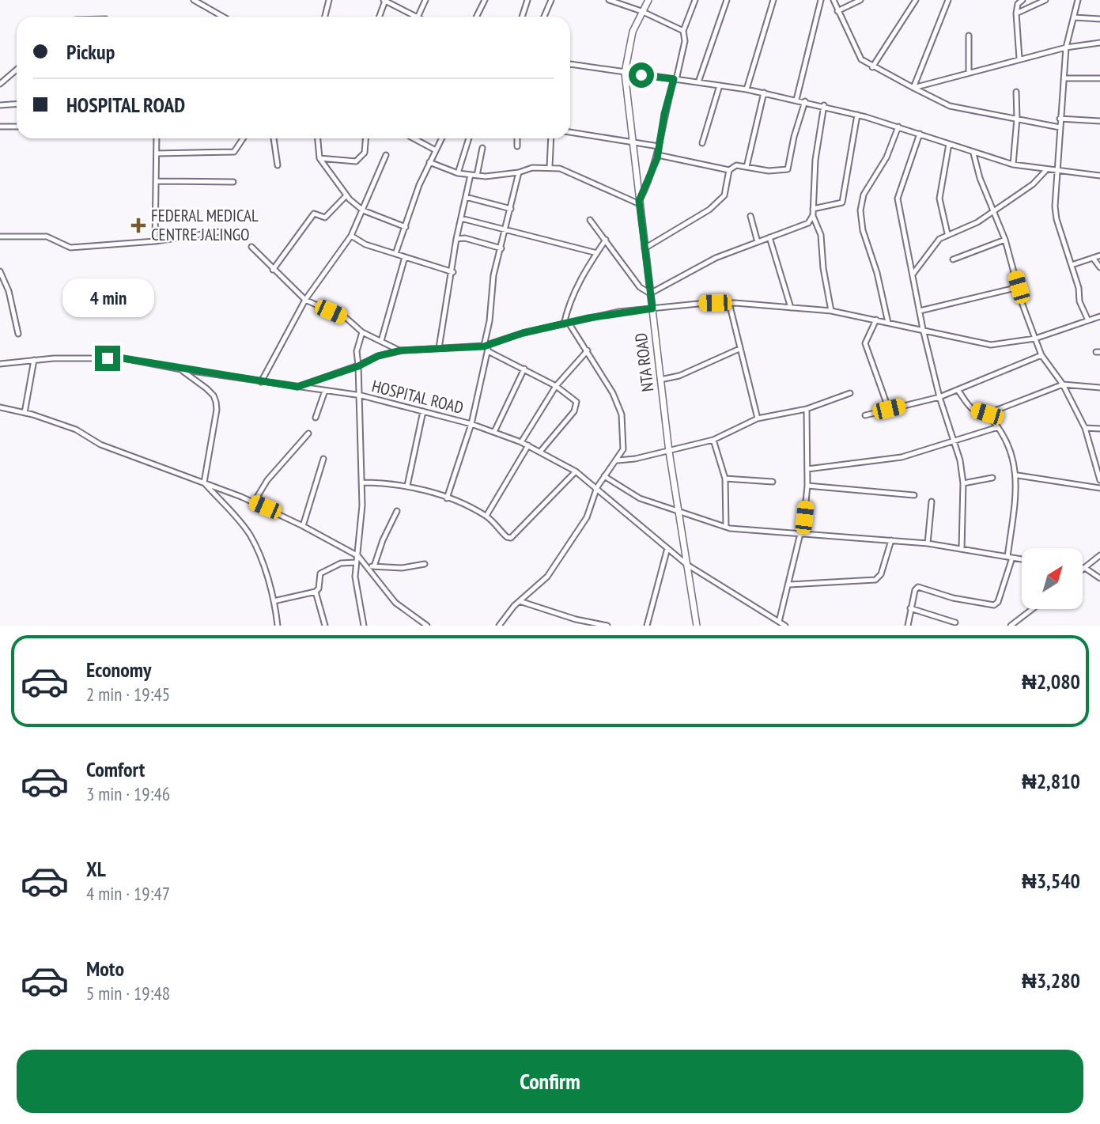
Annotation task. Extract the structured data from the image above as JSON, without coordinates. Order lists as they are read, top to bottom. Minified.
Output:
{"streets":{"street":["NTA ROAD","HOSPITAL ROAD"]},"crossings":[["NTA ROAD","HOSPITAL ROAD"]],"places":{"health":["FEDERAL MEDICAL CENTRE JALINGO"]},"north":"top right","page":{"banner":["Pickup","HOSPITAL ROAD"],"bubble":"4 min","list":[{"name":"Economy","note":"2 min · 19:45","value":"₦2,080"},{"name":"Comfort","note":"3 min · 19:46","value":"₦2,810"},{"name":"XL","note":"4 min · 19:47","value":"₦3,540"},{"name":"Moto","note":"5 min · 19:48","value":"₦3,280"}],"buttons":"Confirm"}}
